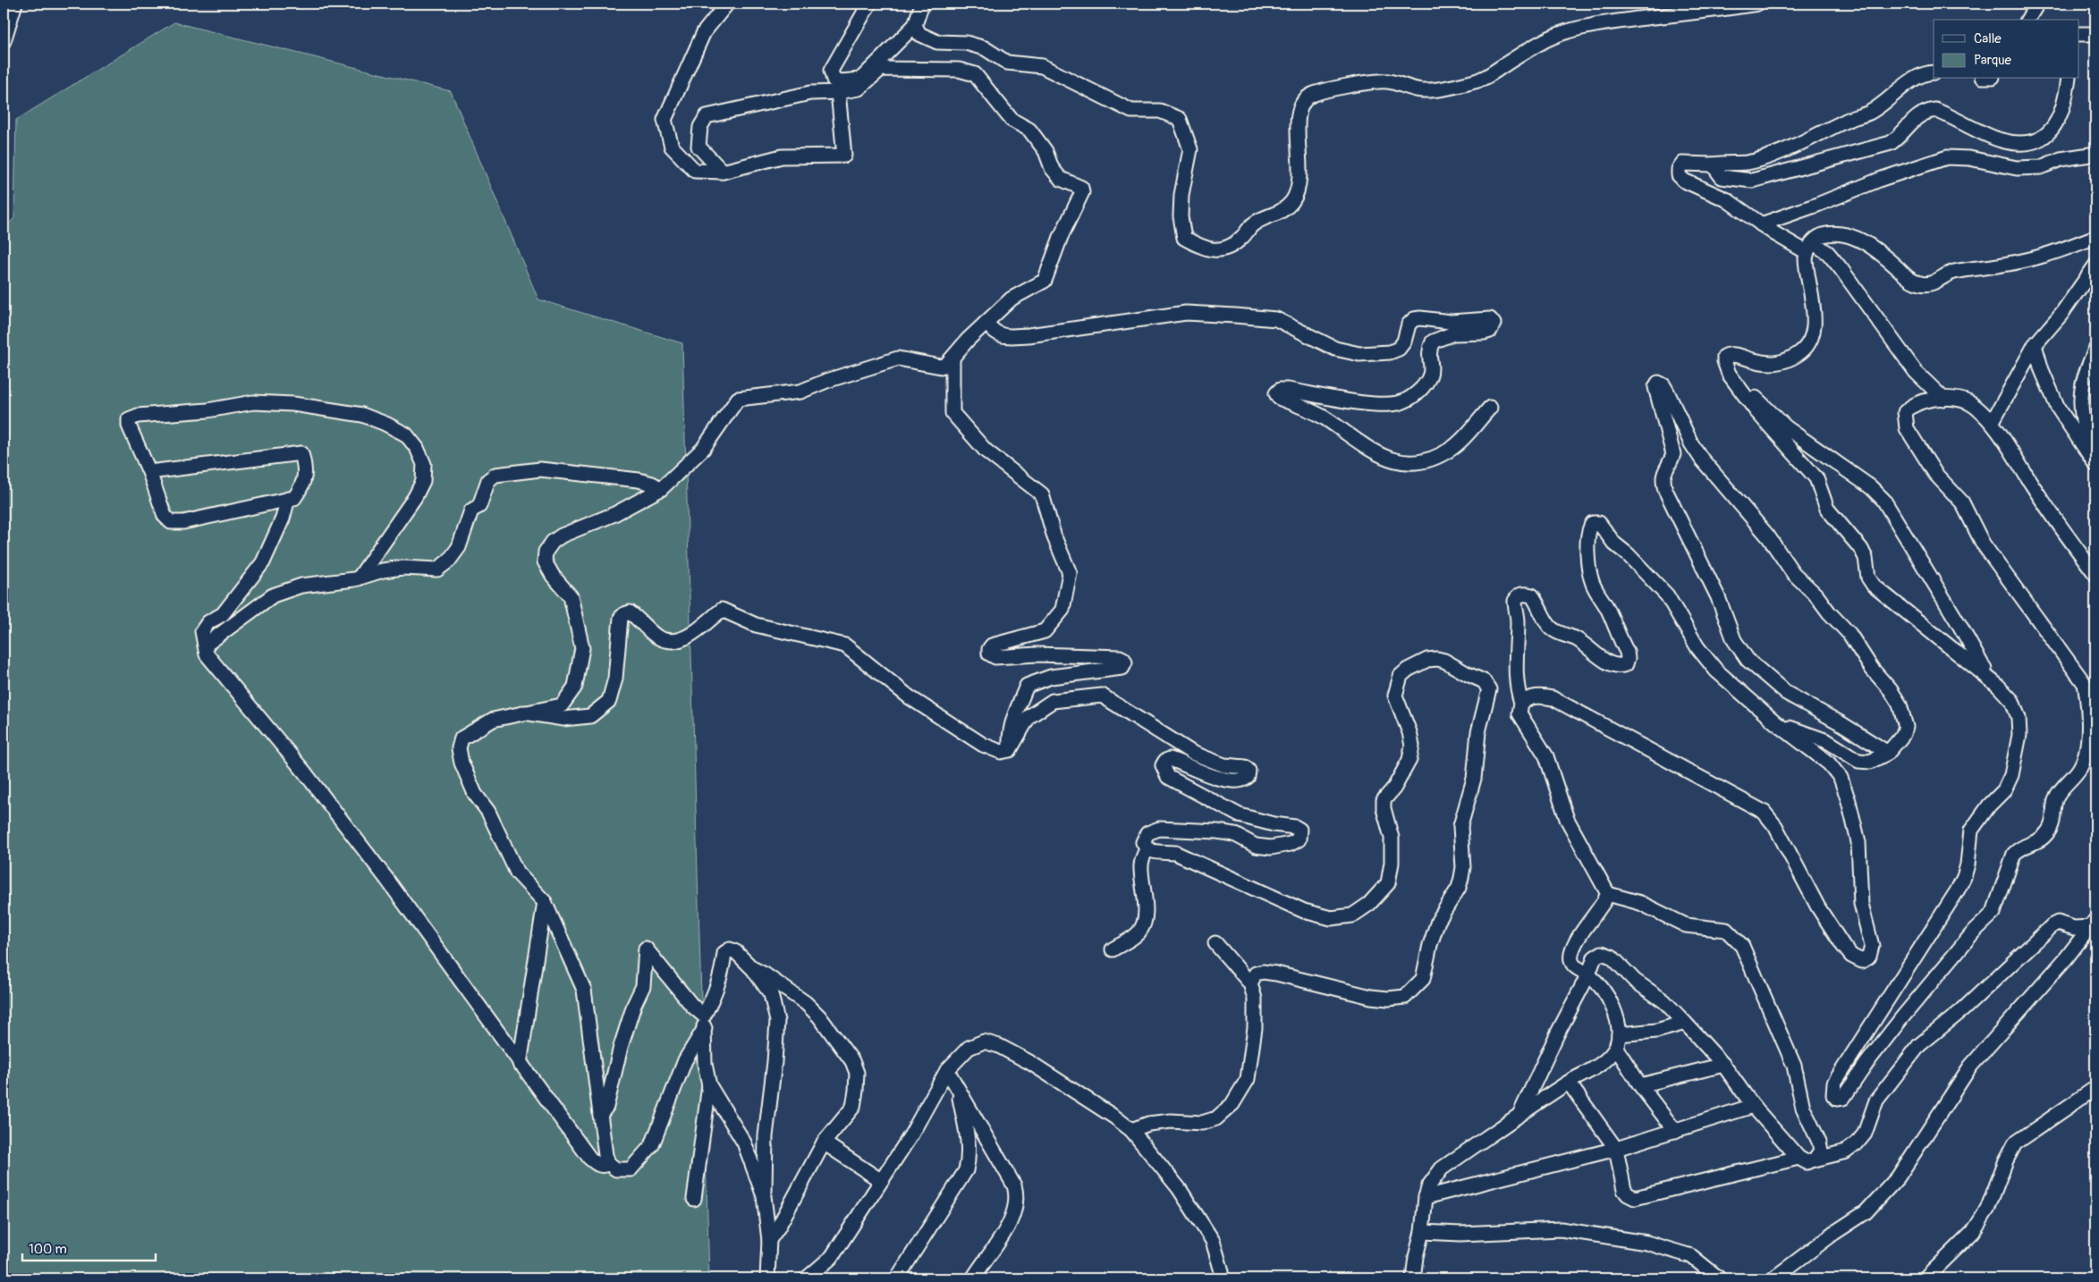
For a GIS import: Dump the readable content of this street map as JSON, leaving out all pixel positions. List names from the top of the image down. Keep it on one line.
{"legend":["Calle","Parque"],"scale_bar":"100 m"}
